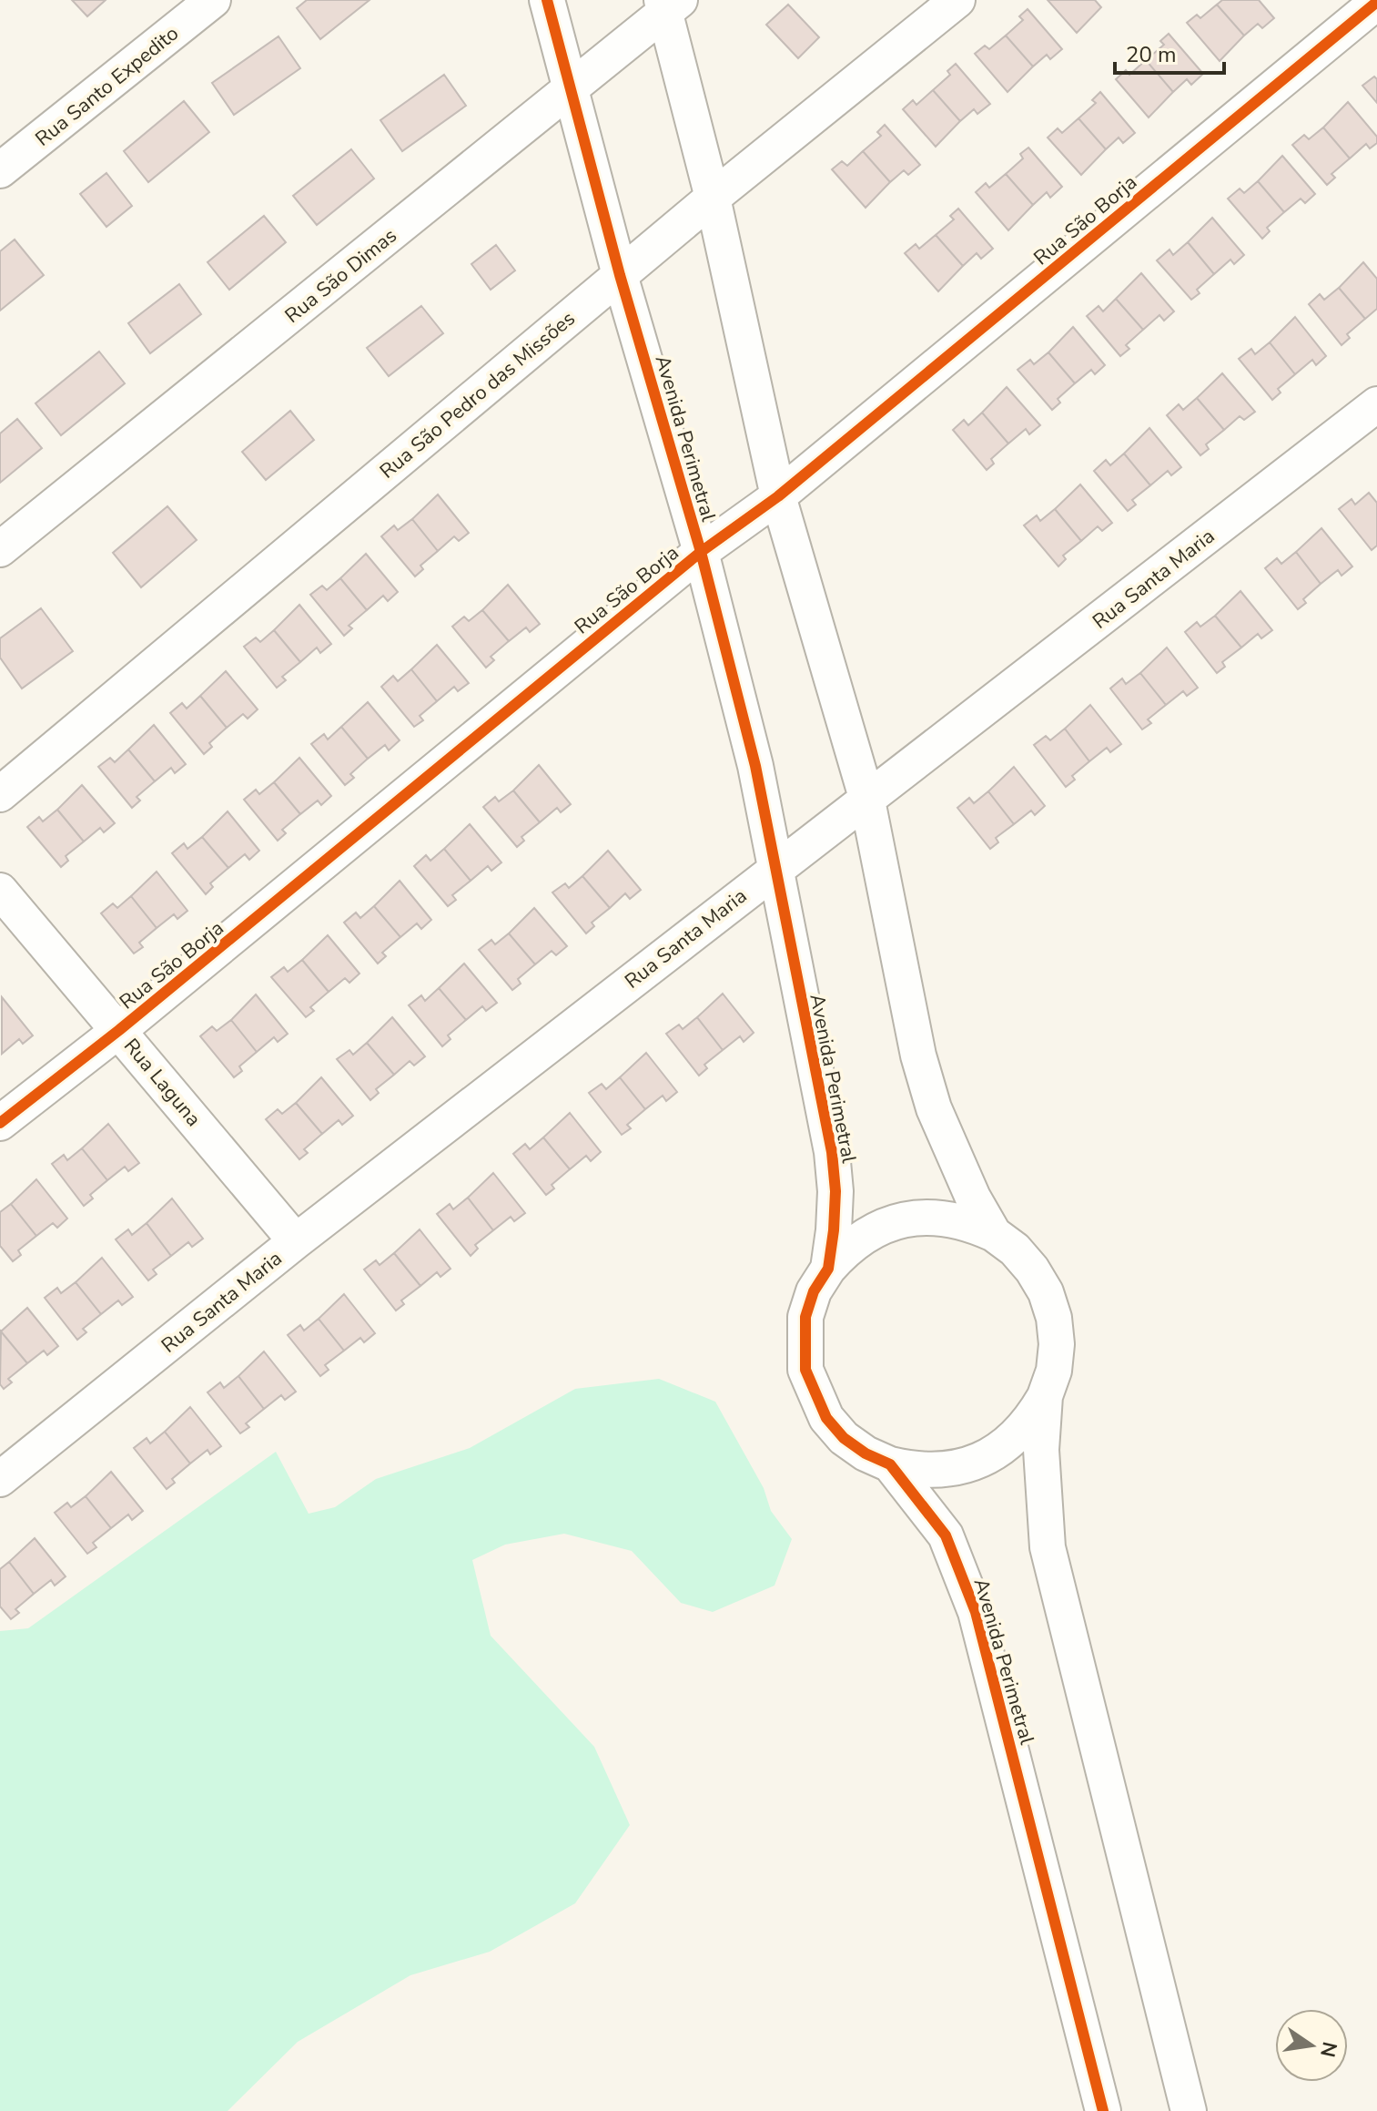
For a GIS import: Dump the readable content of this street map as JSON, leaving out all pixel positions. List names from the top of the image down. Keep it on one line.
{"streets":{"street":["Rua Santo Expedito","Rua São Borja","Rua São Dimas","Rua São Pedro das Missões","Avenida Perimetral","Rua Santa Maria","Rua Laguna"]},"crossings":[["Rua São Borja","Avenida Perimetral"],["Rua São Borja","Rua Laguna"],["Rua São Dimas","Avenida Perimetral"],["Rua São Pedro das Missões","Avenida Perimetral"],["Avenida Perimetral","Rua Santa Maria"],["Rua Santa Maria","Rua Laguna"]],"scale_bar":"20 m","north":"right"}
